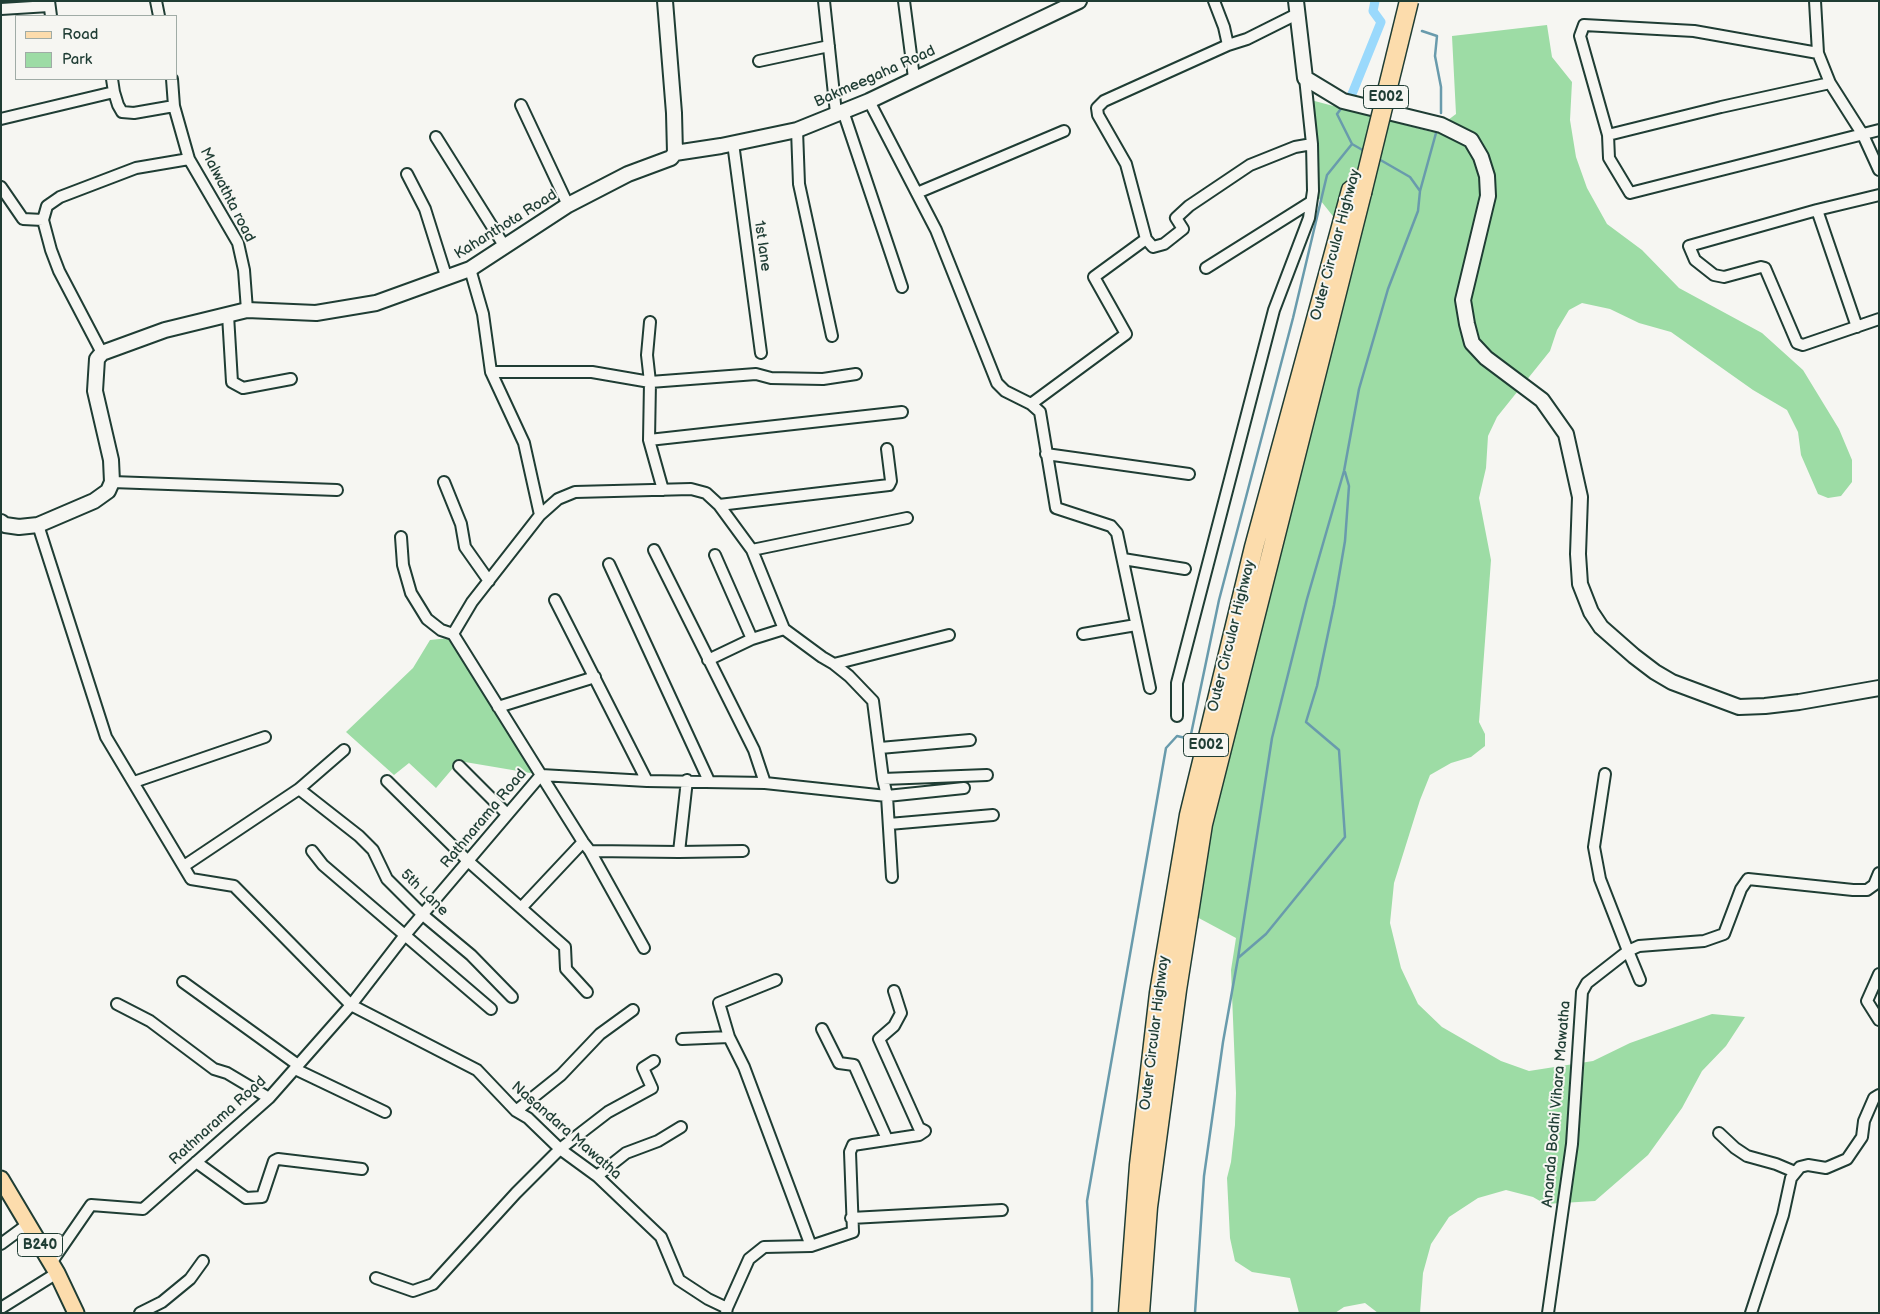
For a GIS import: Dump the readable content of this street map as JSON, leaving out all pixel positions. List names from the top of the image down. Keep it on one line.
{"streets":{"highway":["E002","Outer Circular Highway"],"main road":["B240"],"street":["Bakmeegaha Road","Malwathta road","Kahanthota Road","1st lane","Rathnarama Road","5th Lane","Ananda Bodhi Vihara Mawatha","Nasandara Mawatha"]},"crossings":[["Bakmeegaha Road","Kahanthota Road"],["Bakmeegaha Road","1st lane"],["Malwathta road","Kahanthota Road"],["Rathnarama Road","5th Lane"],["Rathnarama Road","Nasandara Mawatha"],["Rathnarama Road","B240"]],"legend":["Road","Park"]}
